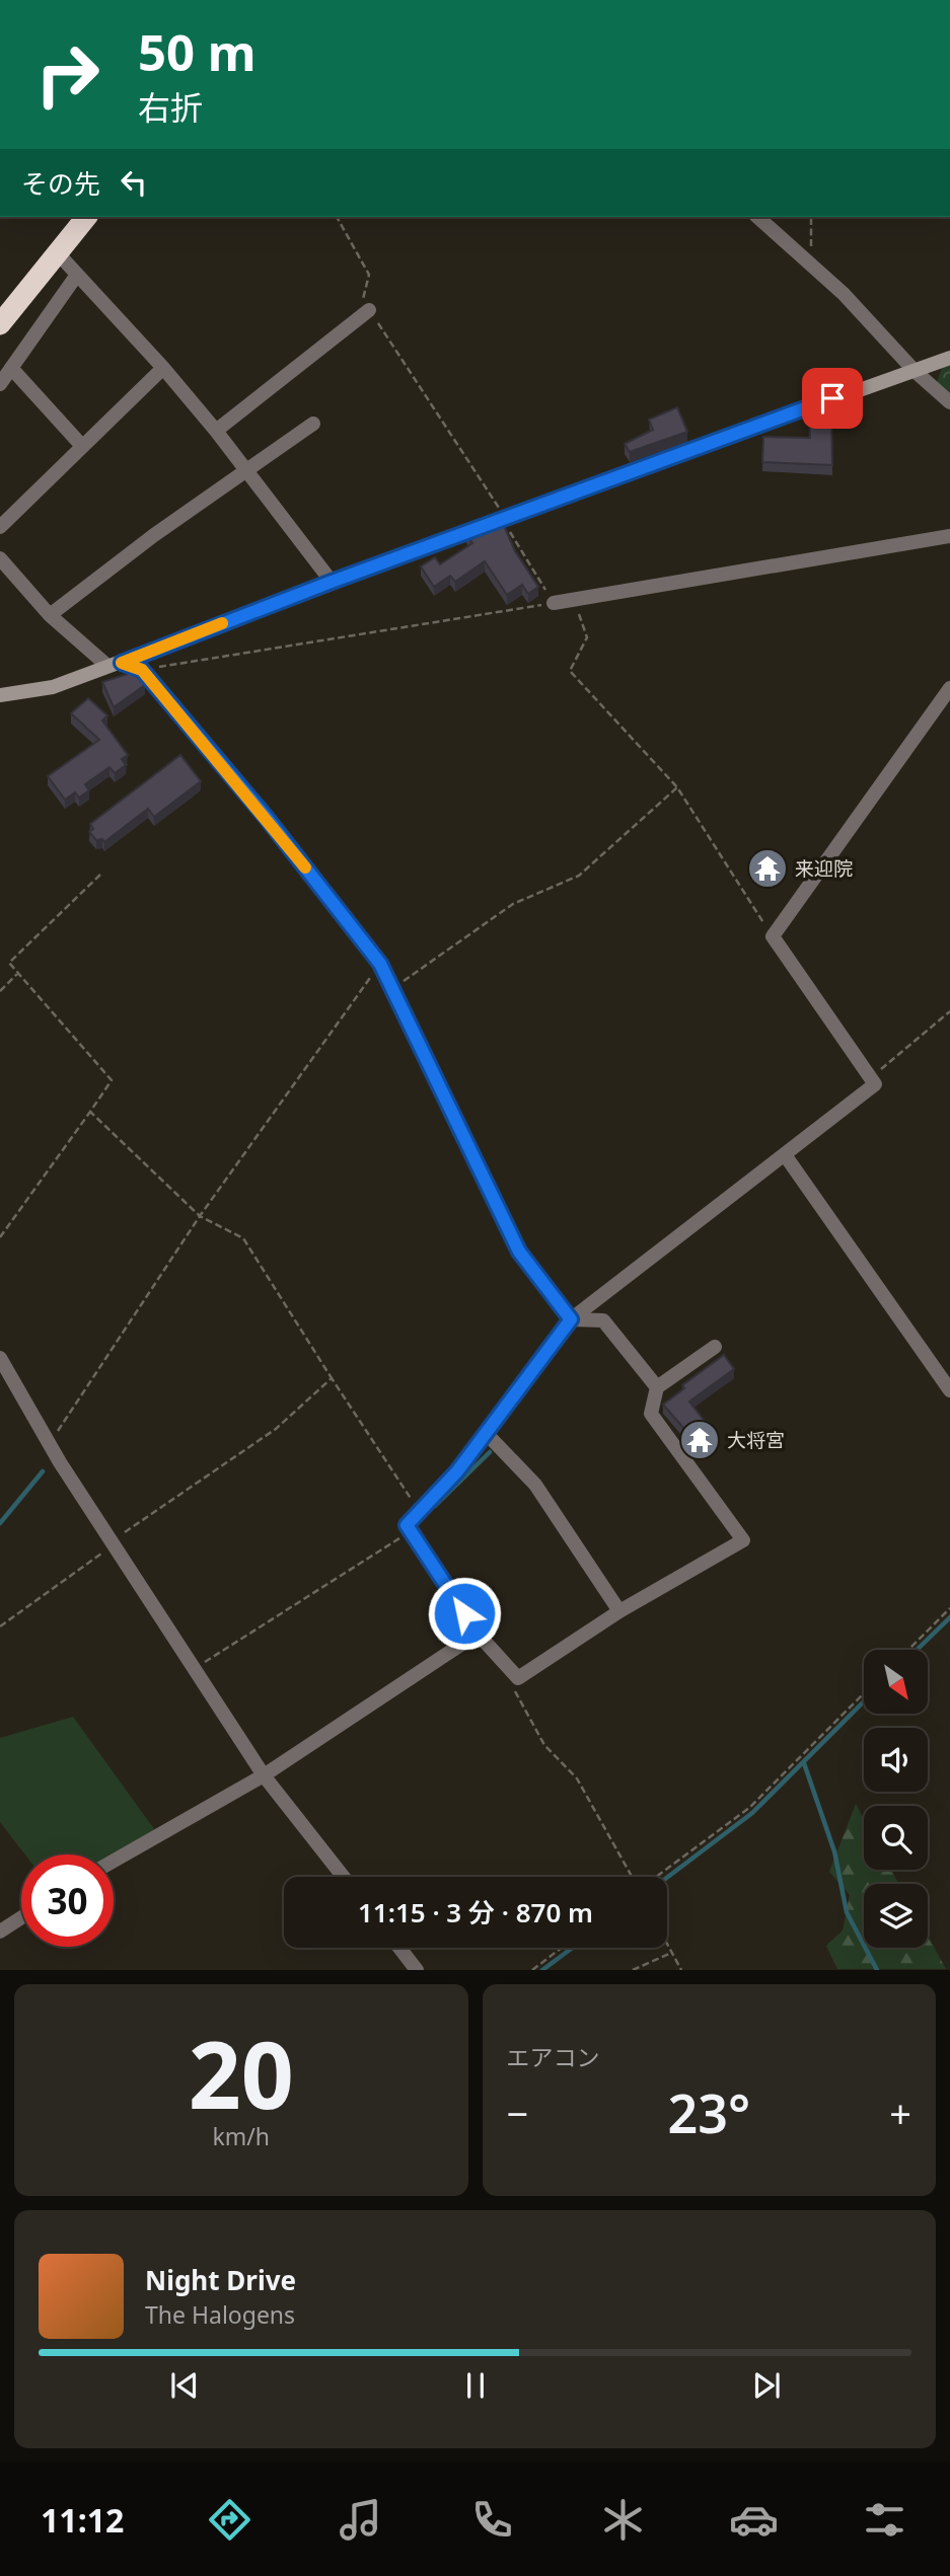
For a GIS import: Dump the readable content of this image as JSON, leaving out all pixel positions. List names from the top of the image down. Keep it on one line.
{"places":{"temple":["来迎院","大将宮"]},"north":"bottom right","page":{"turn":["50 m","右折"],"then":"その先","limit":"30","trip":"11:15 · 3 分 · 870 m","tile":[["20","km/h"],"エアコン"],"heat":["−","23°","+"],"song":["Night Drive","The Halogens"],"tabs":"11:12"}}
